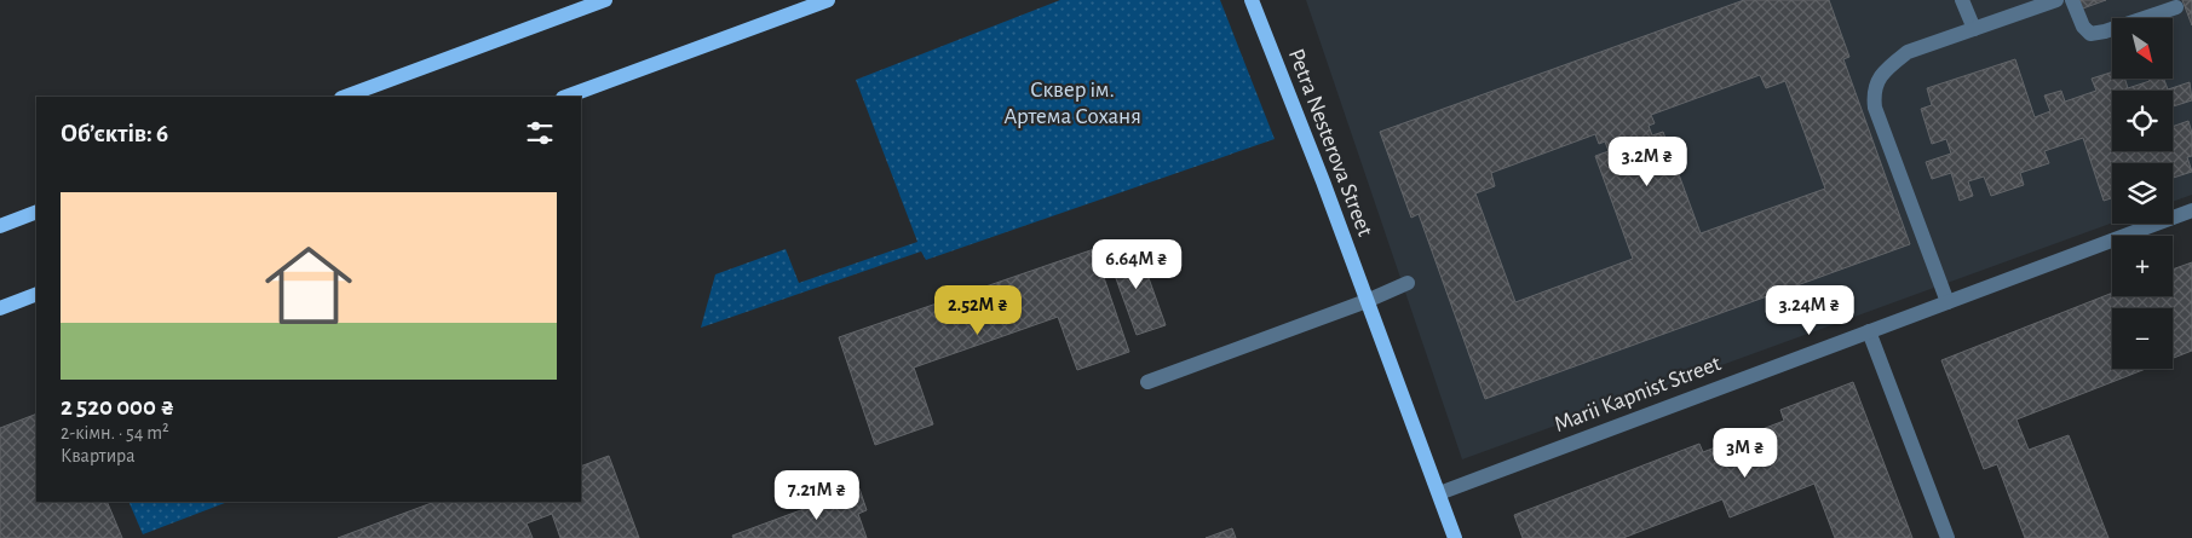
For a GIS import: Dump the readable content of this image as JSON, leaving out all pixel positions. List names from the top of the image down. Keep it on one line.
{"streets":{"main road":["Petra Nesterova Street"],"street":["Marii Kapnist Street"]},"crossings":[["Petra Nesterova Street","Marii Kapnist Street"]],"parks":["Сквер ім. Артема Соханя"],"north":"bottom right","page":{"map_buttons":["+","−"],"heading":"Об’єктів: 6","price":["3.2M ₴","6.64M ₴","2.52M ₴","3.24M ₴","3M ₴","7.21M ₴"],"list":[{"name":"2 520 000 ₴","note":"2-кімн. · 54 m² · Квартира"}]}}
